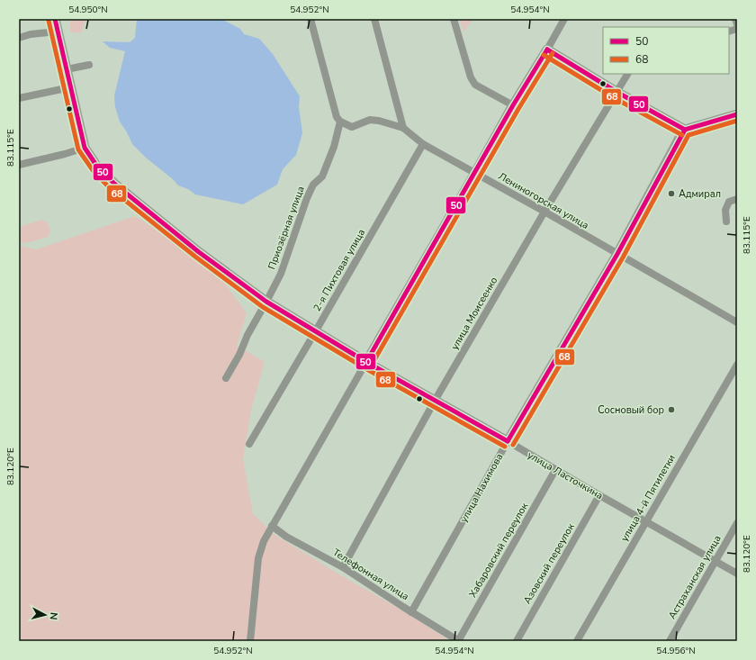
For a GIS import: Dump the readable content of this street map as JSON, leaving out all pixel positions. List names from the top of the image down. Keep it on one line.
{"streets":{"street":["Лениногорская улица","Приозёрная улица","2-я Пихтовая улица","улица Моисеенко","улица Ласточкина","улица Нахимова","улица 4-й Пятилетки","Хабаровский переулок","Азовский переулок","Телефонная улица","Астраханская улица"]},"crossings":[["Лениногорская улица","2-я Пихтовая улица"],["Лениногорская улица","улица Моисеенко"],["Лениногорская улица","улица Нахимова"],["Приозёрная улица","улица Ласточкина"],["2-я Пихтовая улица","улица Ласточкина"],["улица Моисеенко","улица Ласточкина"],["улица Моисеенко","Телефонная улица"],["улица Ласточкина","улица Нахимова"],["улица Ласточкина","улица 4-й Пятилетки"],["улица Ласточкина","Хабаровский переулок"],["улица Ласточкина","Азовский переулок"],["улица Ласточкина","Астраханская улица"],["улица Нахимова","Телефонная улица"],["Хабаровский переулок","Телефонная улица"]],"places":["Адмирал","Сосновый бор"],"lines":["transit line 50","transit line 68"],"legend":["50","68"],"north":"right","coordinates":["54.950°N","54.952°N","54.954°N","83.115°E","83.120°E","54.956°N"]}
